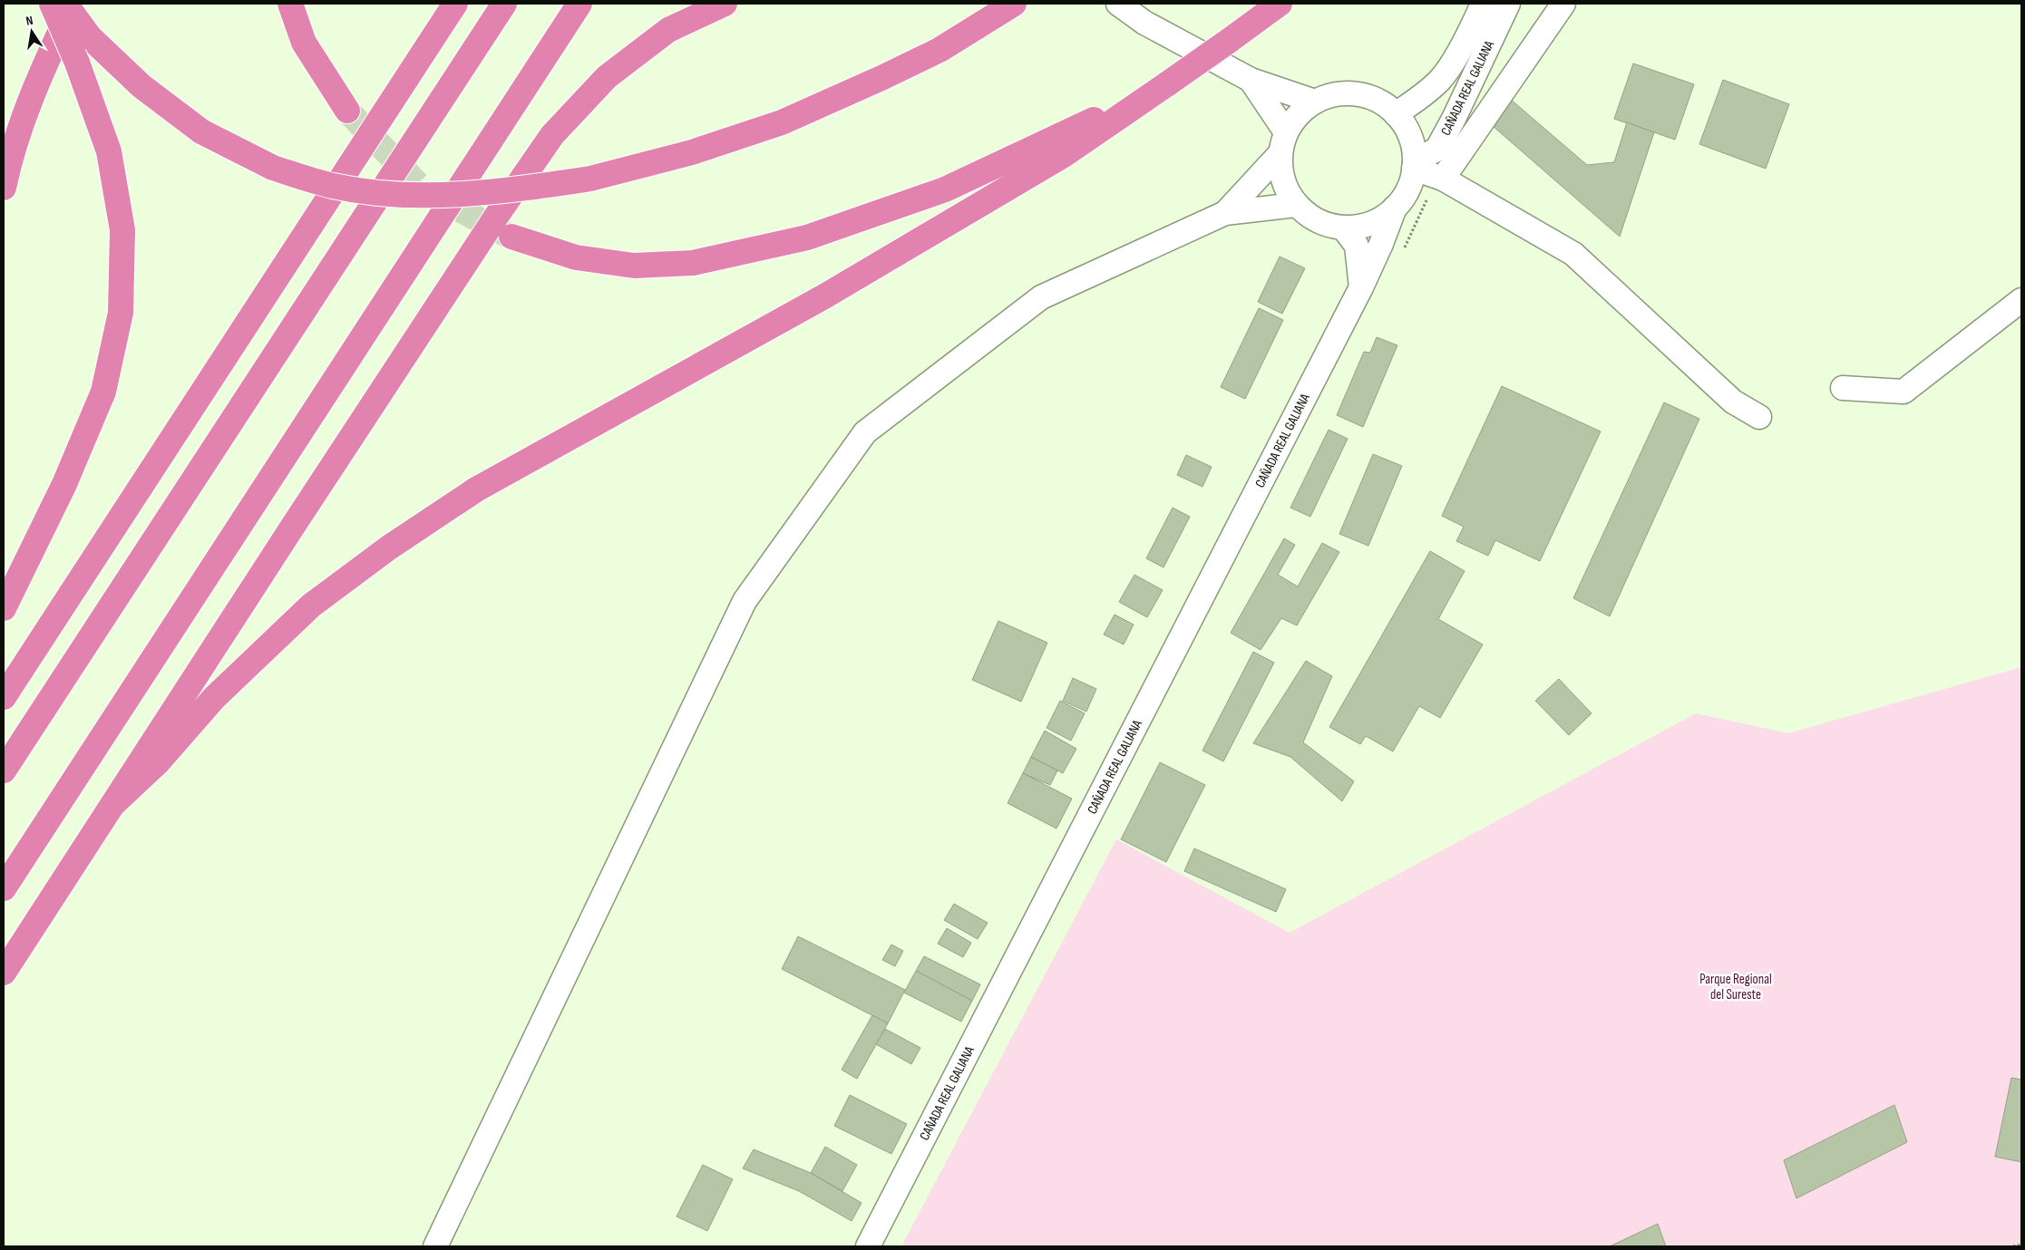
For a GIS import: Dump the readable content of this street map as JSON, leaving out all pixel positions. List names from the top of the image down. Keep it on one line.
{"streets":{"street":["CAÑADA REAL GALIANA"]},"parks":["Parque Regional del Sureste"],"north":"top"}
